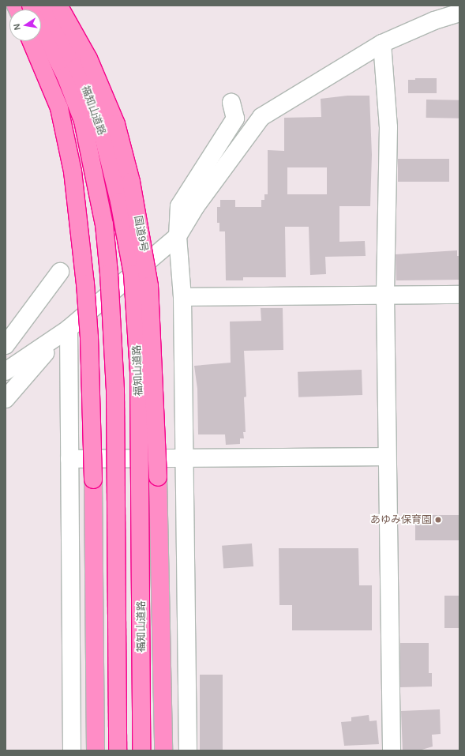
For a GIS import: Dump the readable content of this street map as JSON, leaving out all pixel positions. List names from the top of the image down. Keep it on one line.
{"streets":{"highway":["福知山道路","国道9号"]},"places":["あゆみ保育園"],"north":"left"}
